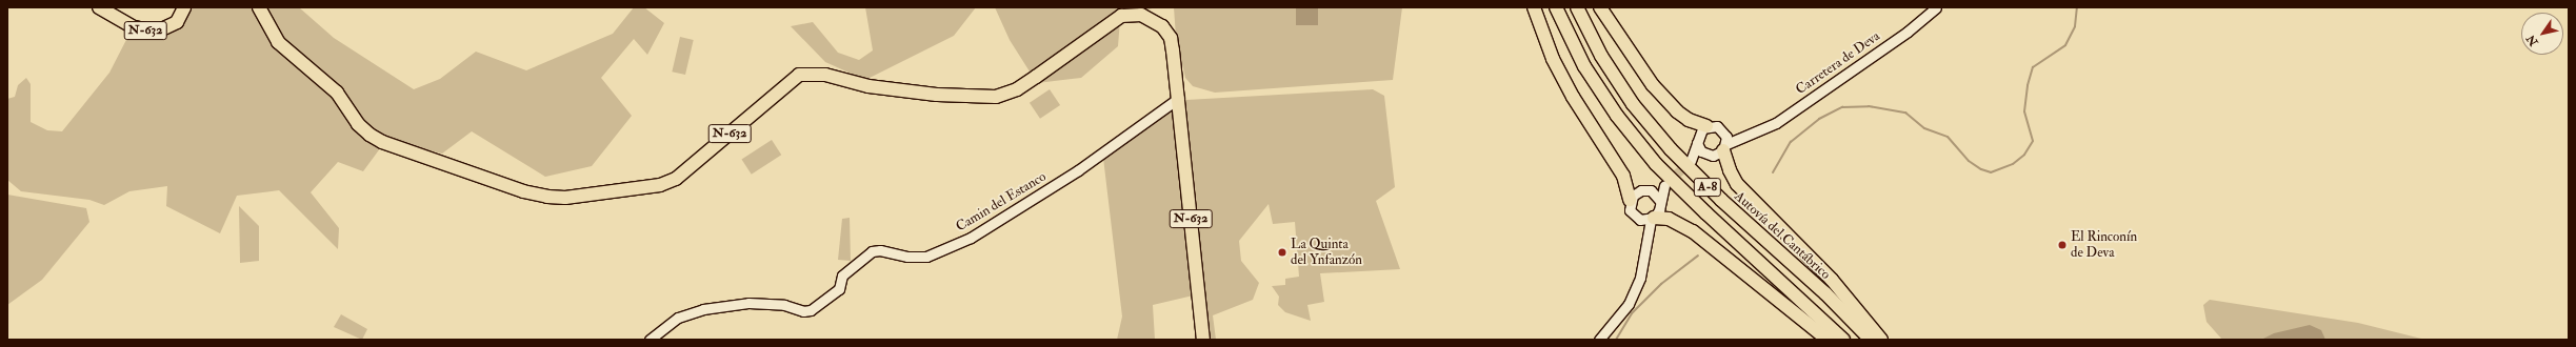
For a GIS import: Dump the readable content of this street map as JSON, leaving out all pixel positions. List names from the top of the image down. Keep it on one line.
{"streets":{"highway":["N-632","A-8","Autovía del Cantábrico"],"street":["Carretera de Deva","Camin del Estanco"]},"crossings":[["N-632","Camin del Estanco"]],"places":["El Rinconín de Deva","La Quinta del Ynfanzón"],"north":"bottom left"}
